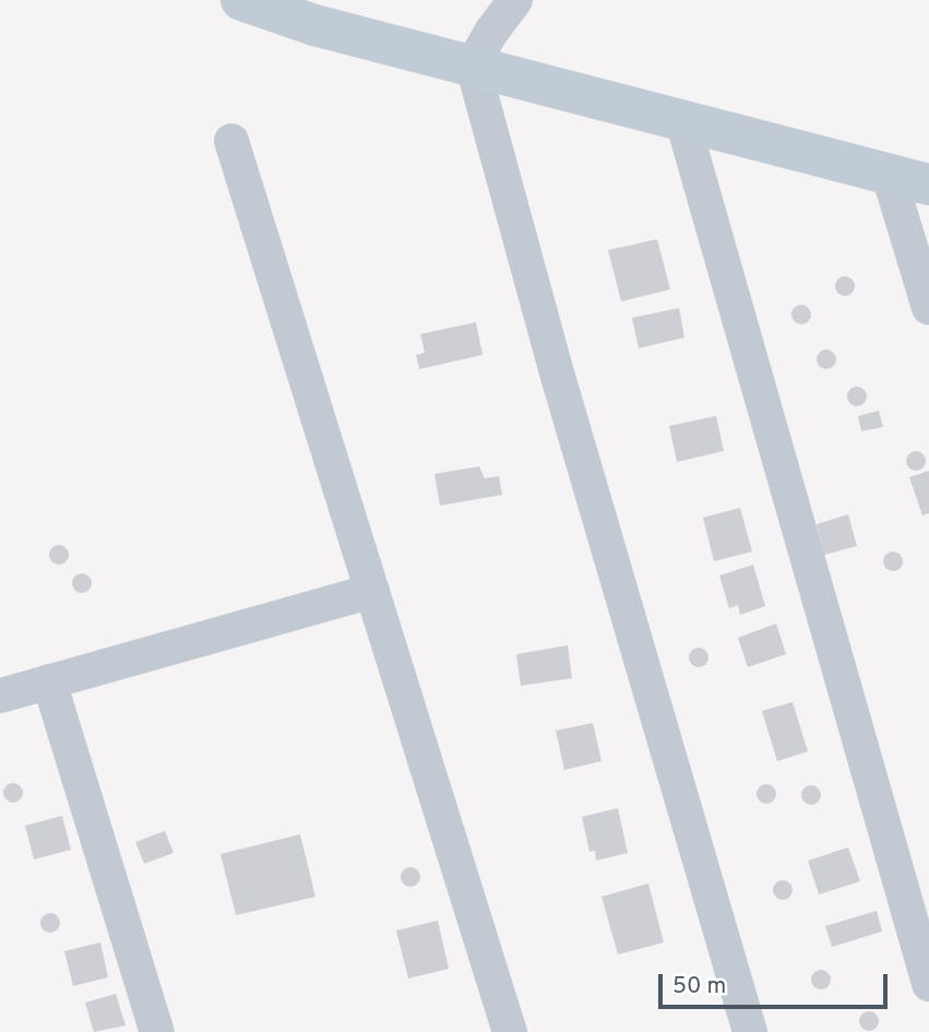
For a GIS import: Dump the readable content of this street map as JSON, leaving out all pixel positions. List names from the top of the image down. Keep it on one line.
{"scale_bar":"50 m"}
